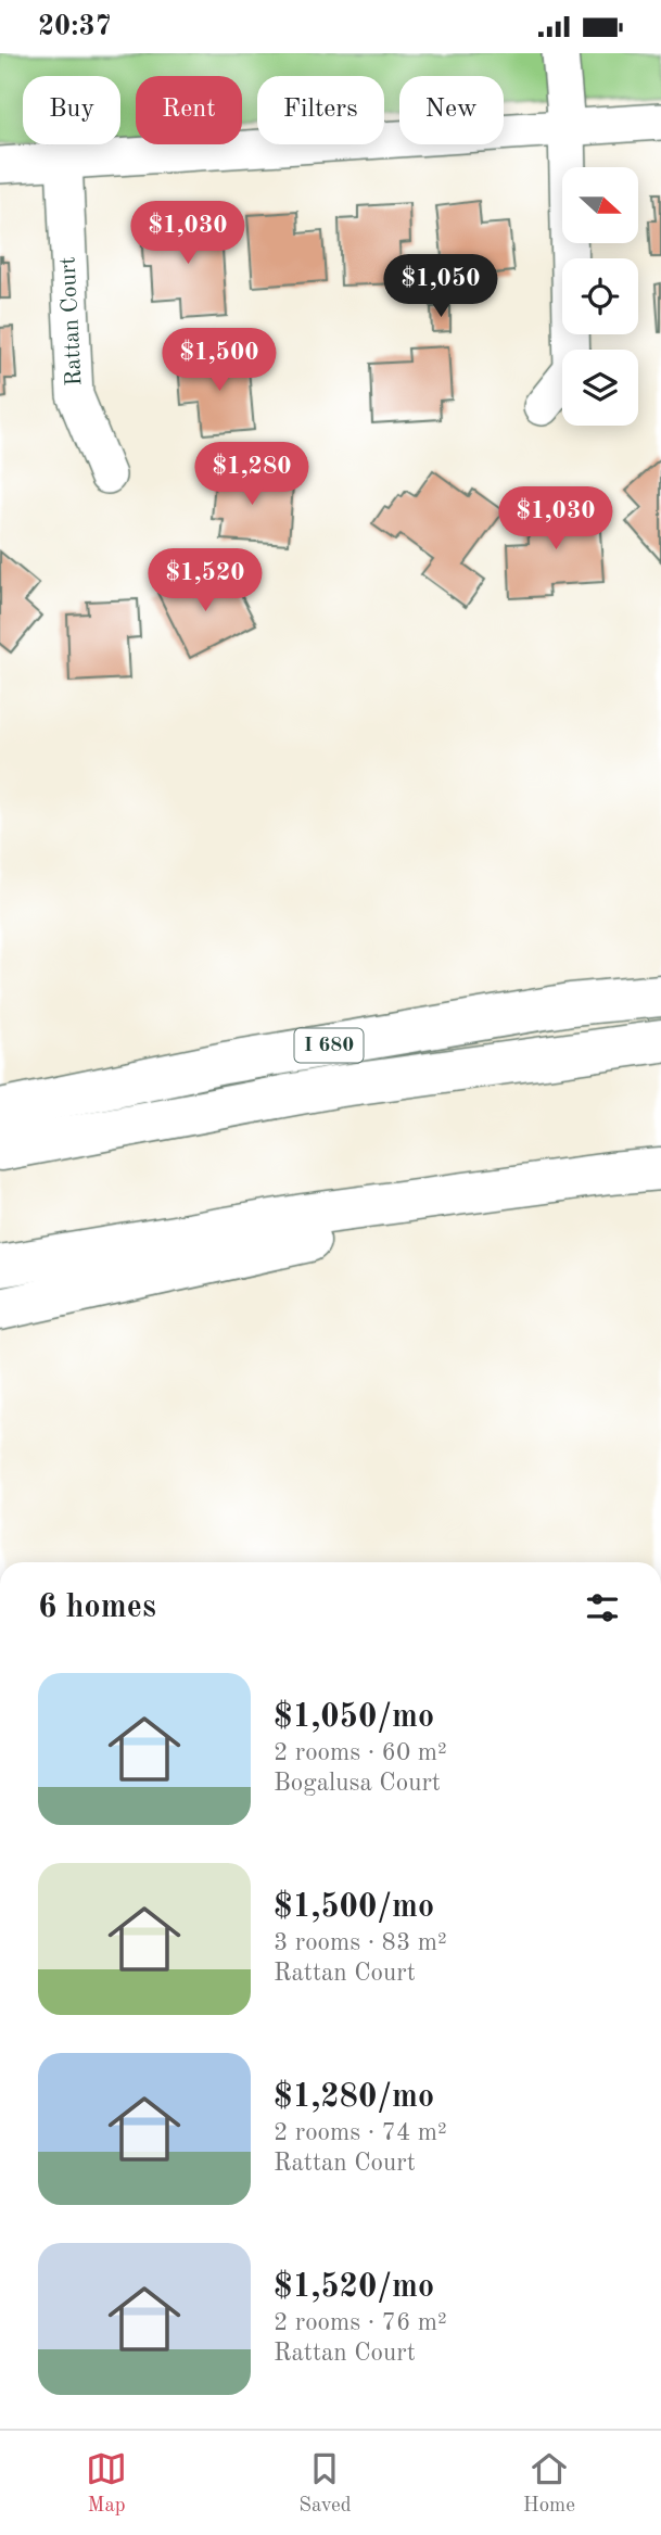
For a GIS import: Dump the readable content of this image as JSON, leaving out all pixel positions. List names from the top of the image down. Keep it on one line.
{"streets":{"highway":["I 680"],"street":["Rattan Court"]},"north":"right","page":{"status":"20:37","chip":["Buy","Rent","Filters","New"],"price":["$1,030","$1,050","$1,500","$1,280","$1,030","$1,520"],"heading":"6 homes","list":[{"name":"$1,050/mo","note":"2 rooms · 60 m² · Bogalusa Court"},{"name":"$1,500/mo","note":"3 rooms · 83 m² · Rattan Court"},{"name":"$1,280/mo","note":"2 rooms · 74 m² · Rattan Court"},{"name":"$1,520/mo","note":"2 rooms · 76 m² · Rattan Court"}],"tabs":["Map","Saved","Home"]}}
